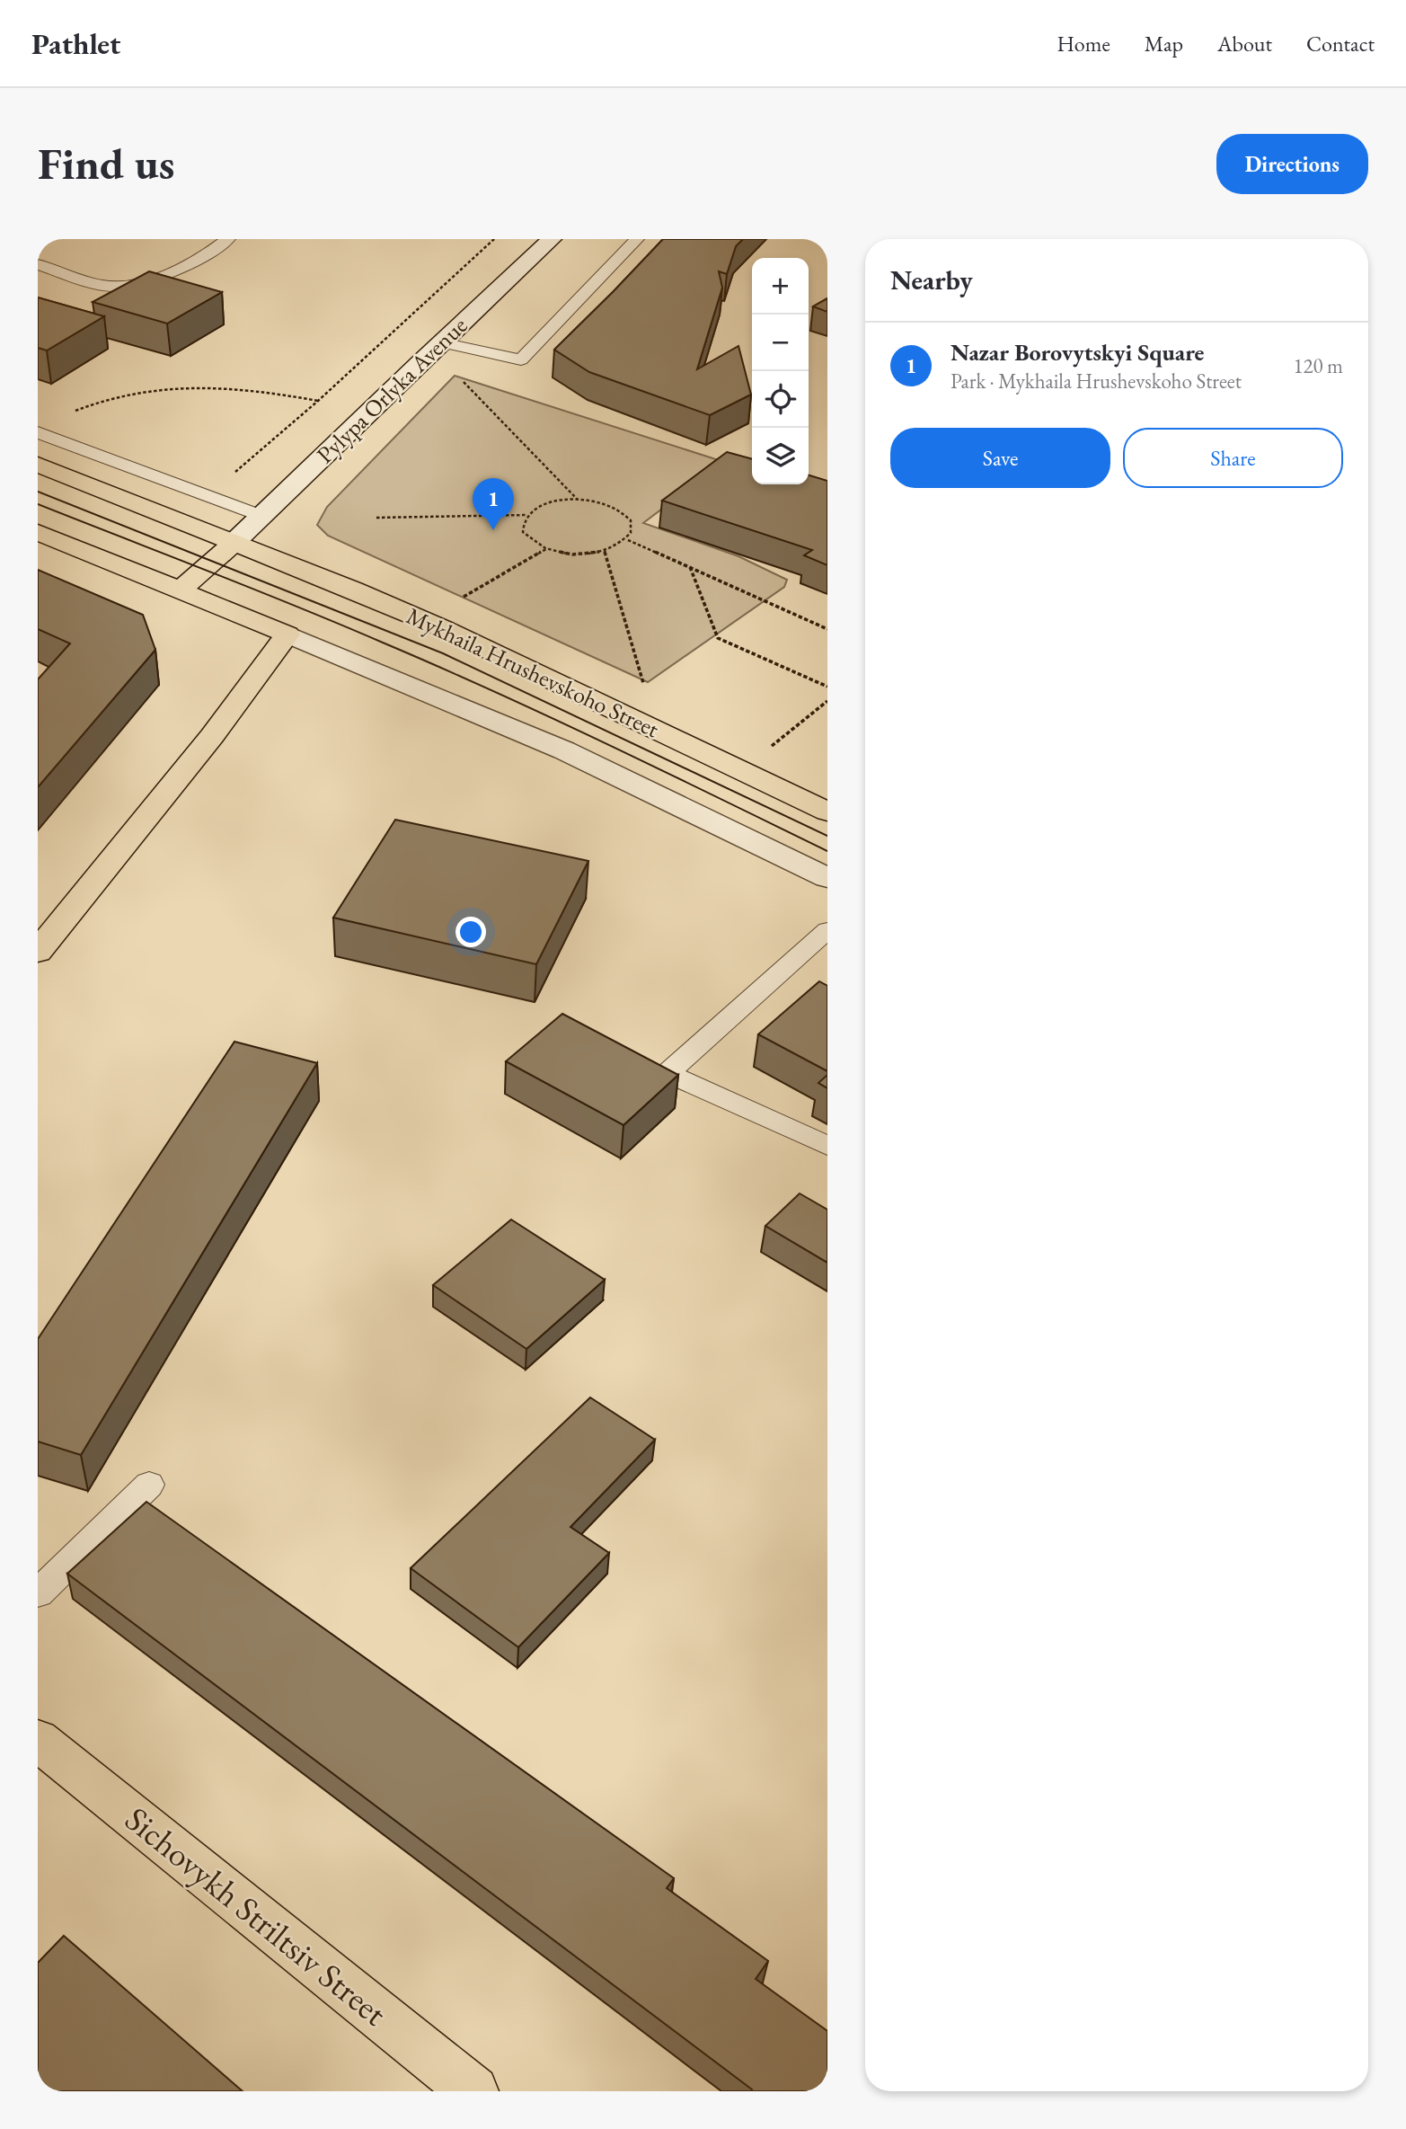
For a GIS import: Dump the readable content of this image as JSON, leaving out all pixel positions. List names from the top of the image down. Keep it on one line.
{"streets":{"main road":["Pylypa Orlyka Avenue","Mykhaila Hrushevskoho Street","Sichovykh Striltsiv Street"]},"crossings":[["Pylypa Orlyka Avenue","Mykhaila Hrushevskoho Street"]],"page":{"header":"Pathlet","nav":["Home","Map","About","Contact"],"buttons":["Directions",["Save","Share"]],"title":"Find us","heading":"Nearby","map_buttons":["+","−"],"list":[{"mark":"1","name":"Nazar Borovytskyi Square","note":"Park · Mykhaila Hrushevskoho Street","value":"120 m"}],"pins":"1"}}
